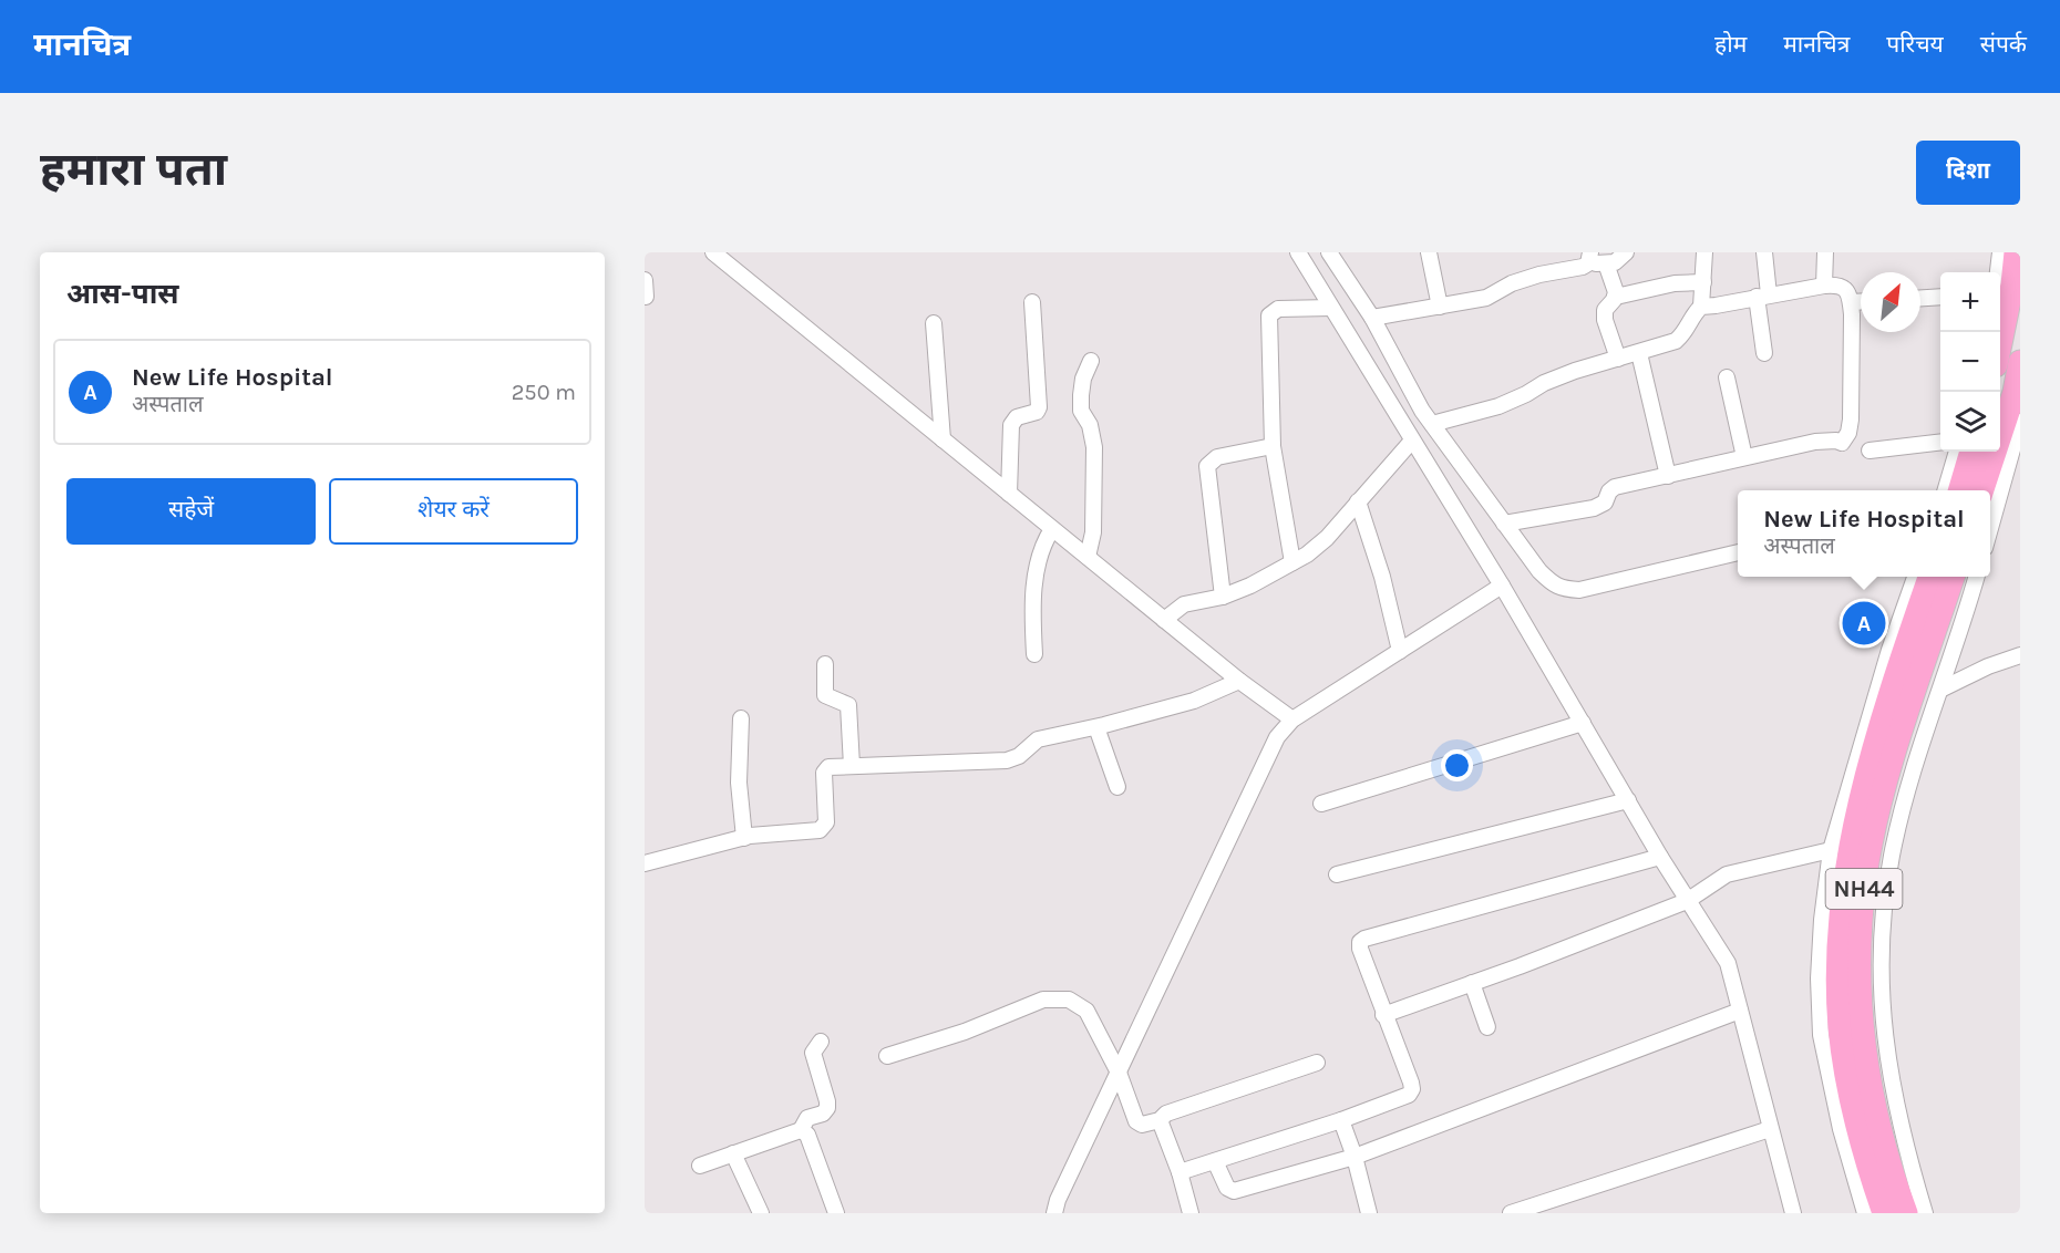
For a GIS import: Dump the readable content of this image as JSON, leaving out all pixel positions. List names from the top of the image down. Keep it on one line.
{"streets":{"highway":["NH44"]},"north":"top right","page":{"header":"मानचित्र","nav":["होम","मानचित्र","परिचय","संपर्क"],"buttons":["दिशा",["सहेजें","शेयर करें"]],"title":"हमारा पता","heading":"आस-पास","map_buttons":["+","−"],"list":[{"mark":"A","name":"New Life Hospital","note":"अस्पताल","value":"250 m"}],"popup":["New Life Hospital","अस्पताल"],"pins":"A"}}
